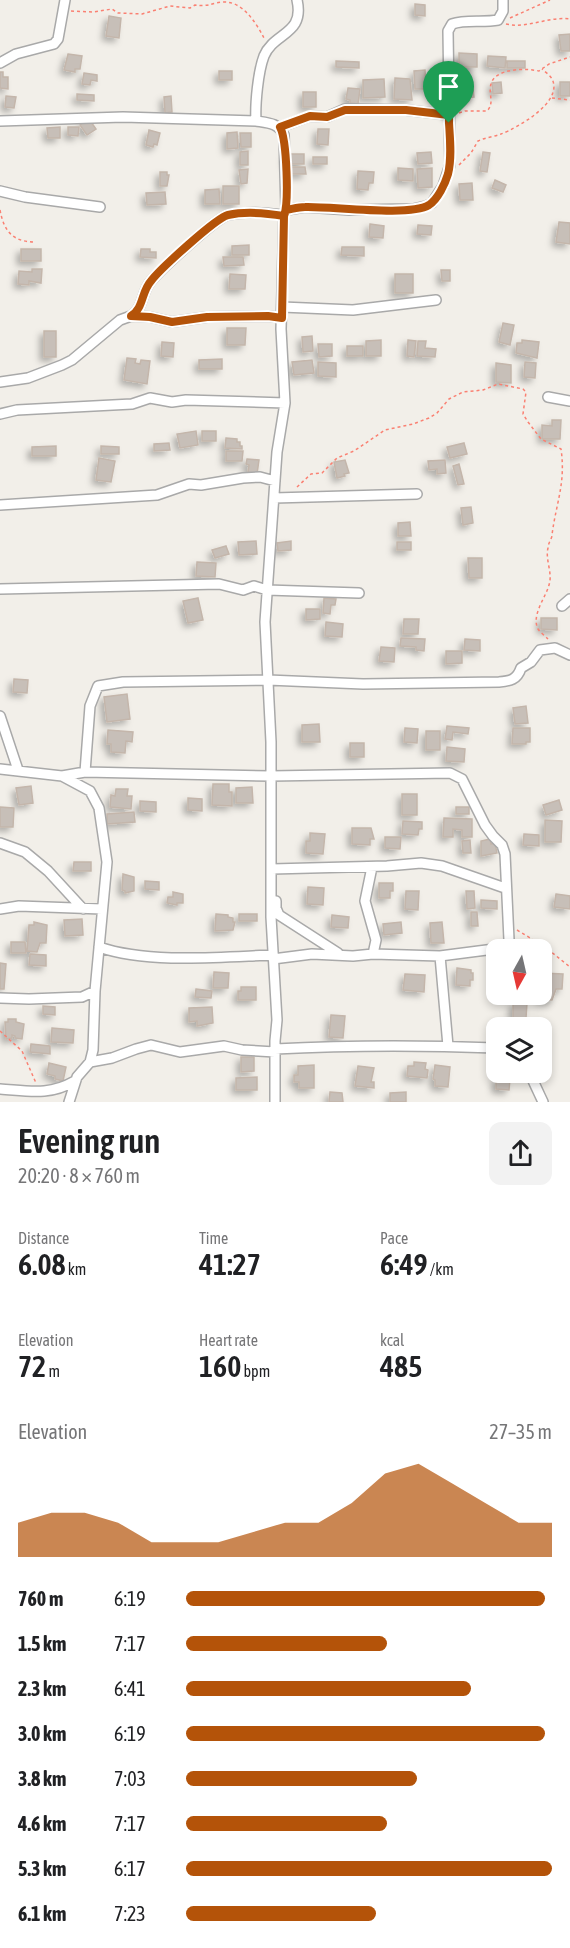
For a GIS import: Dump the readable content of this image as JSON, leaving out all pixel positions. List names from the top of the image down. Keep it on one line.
{"north":"bottom","page":{"heading":["Evening run","20:20 · 8 × 760 m"],"stats":[["Distance","6.08 km"],["Time","41:27"],["Pace","6:49 /km"],["Elevation","72 m"],["Heart rate","160 bpm"],["kcal","485"]],"chart":["Elevation","27–35 m"],"list":[{"name":"760 m","note":"6:19"},{"name":"1.5 km","note":"7:17"},{"name":"2.3 km","note":"6:41"},{"name":"3.0 km","note":"6:19"},{"name":"3.8 km","note":"7:03"},{"name":"4.6 km","note":"7:17"},{"name":"5.3 km","note":"6:17"},{"name":"6.1 km","note":"7:23"}]}}
